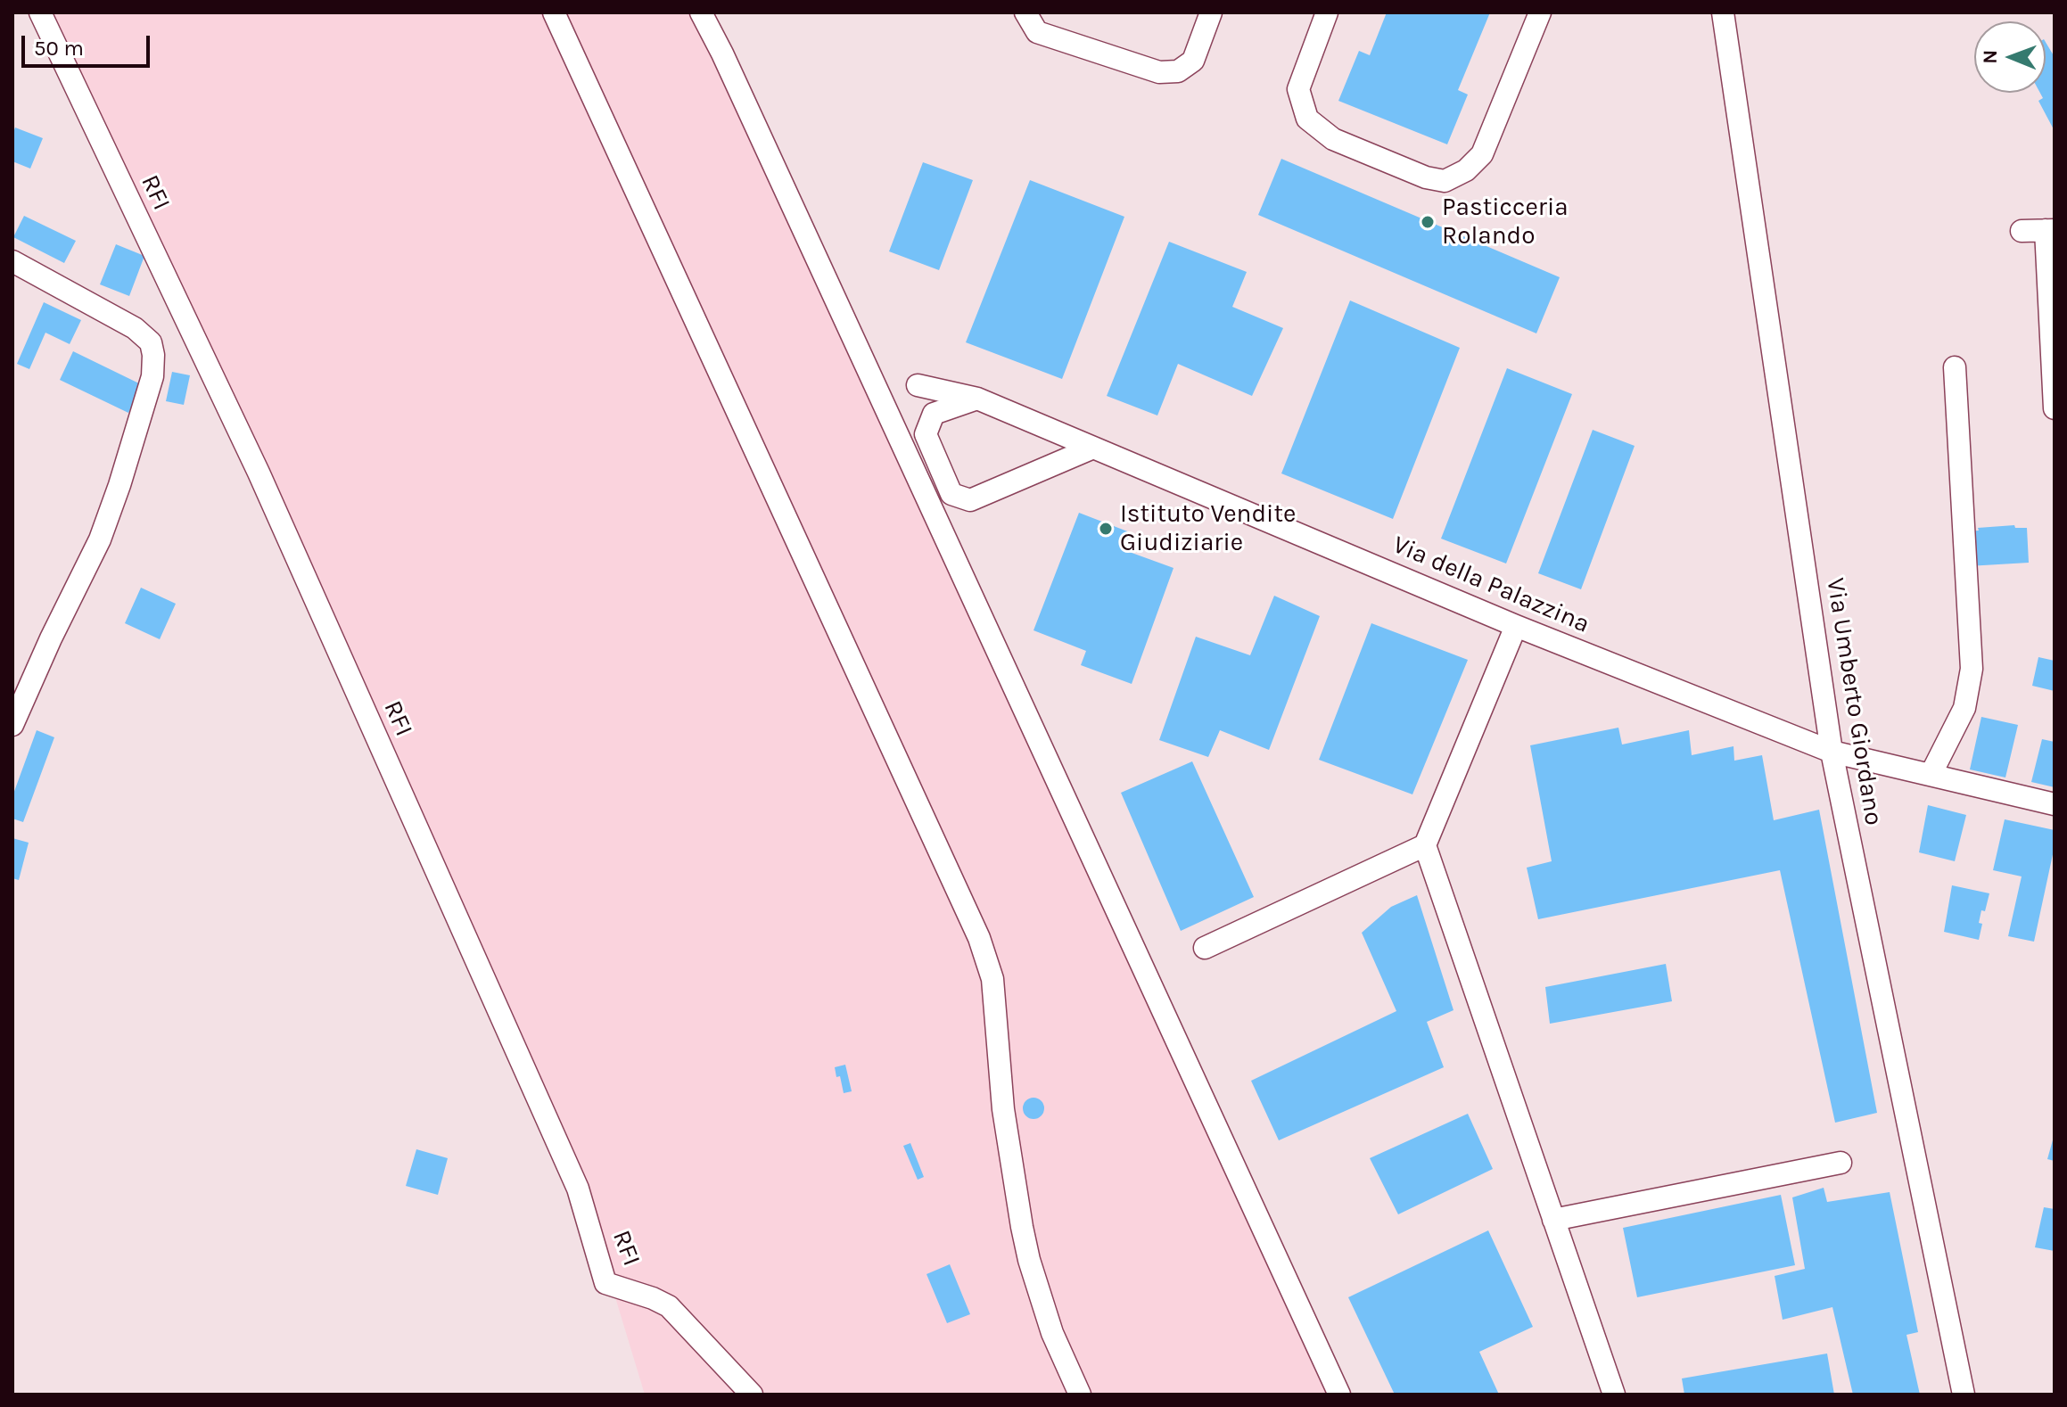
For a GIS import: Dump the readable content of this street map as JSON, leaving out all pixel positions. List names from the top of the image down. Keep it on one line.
{"streets":{"street":["RFI","Via della Palazzina","Via Umberto Giordano"]},"crossings":[["Via della Palazzina","Via Umberto Giordano"]],"places":["Pasticceria Rolando","Istituto Vendite Giudiziarie"],"scale_bar":"50 m","north":"left"}
